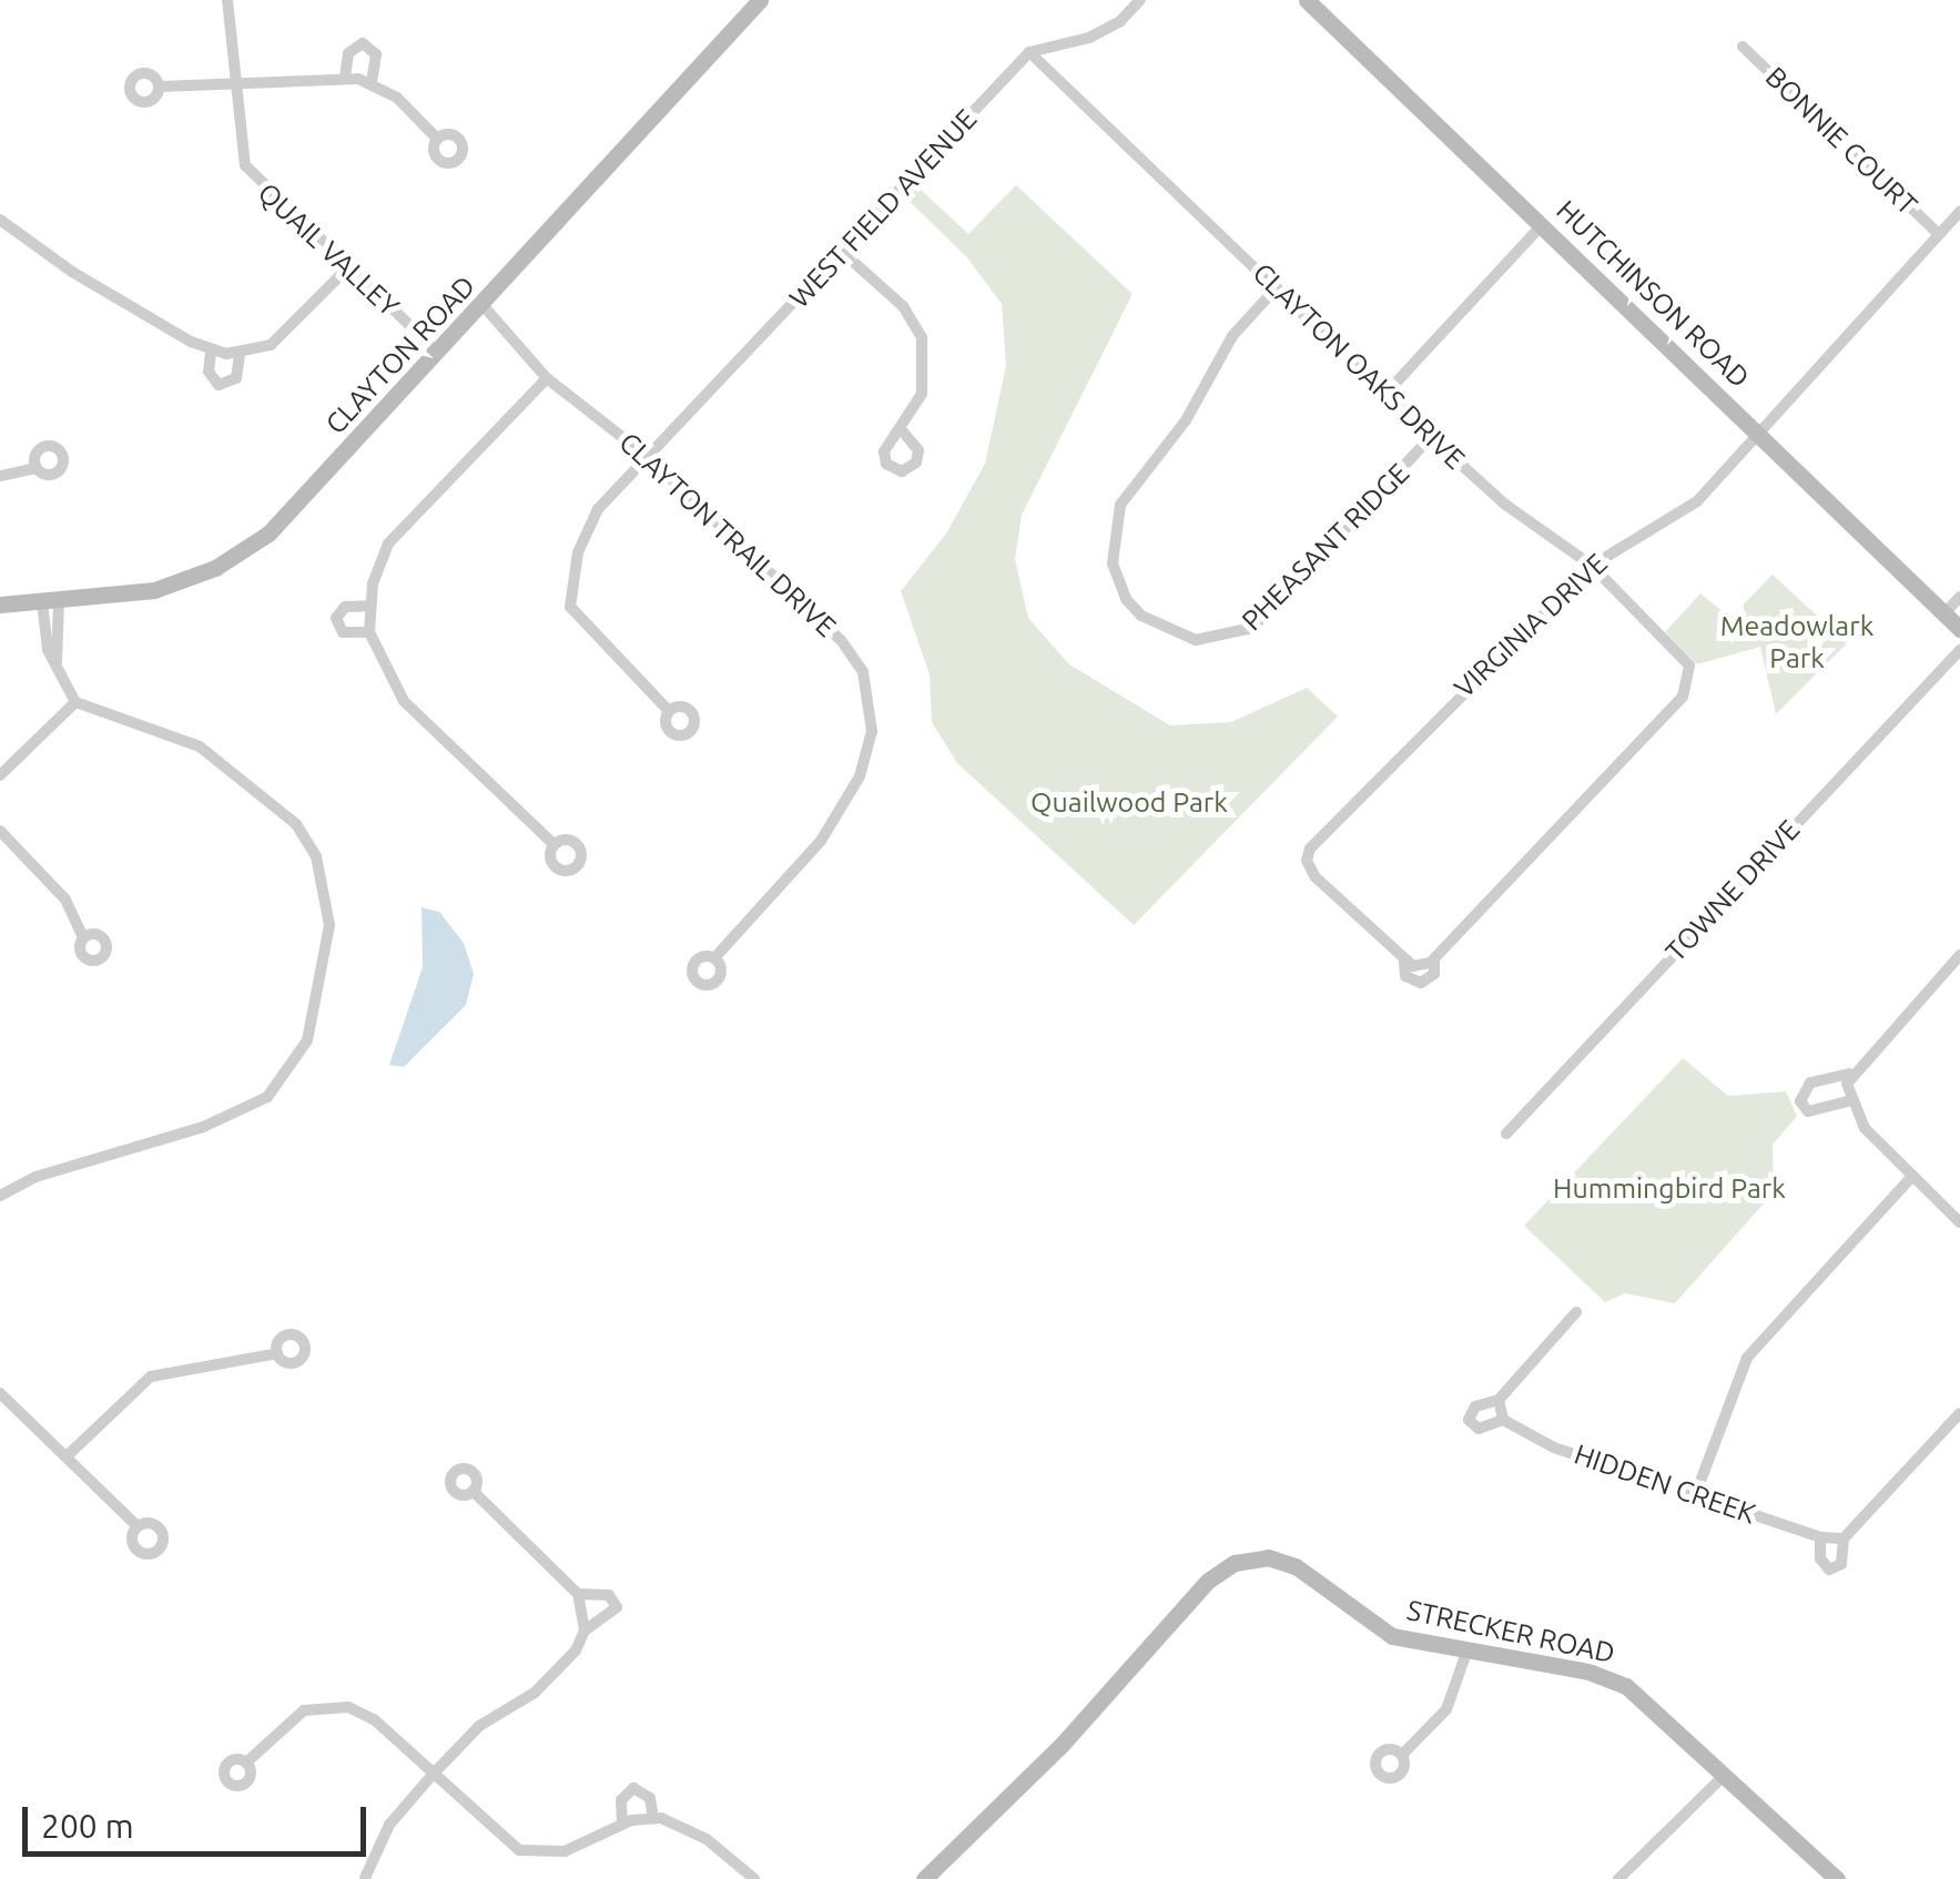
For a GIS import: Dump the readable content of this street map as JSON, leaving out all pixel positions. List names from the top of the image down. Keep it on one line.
{"streets":{"street":["BONNIE COURT","WEST FIELD AVENUE","QUAIL VALLEY","HUTCHINSON ROAD","CLAYTON ROAD","CLAYTON OAKS DRIVE","CLAYTON TRAIL DRIVE","PHEASANT RIDGE","VIRGINIA DRIVE","TOWNE DRIVE","HIDDEN CREEK","STRECKER ROAD"]},"crossings":[["BONNIE COURT","VIRGINIA DRIVE"],["WEST FIELD AVENUE","CLAYTON OAKS DRIVE"],["WEST FIELD AVENUE","CLAYTON TRAIL DRIVE"],["QUAIL VALLEY","CLAYTON ROAD"],["HUTCHINSON ROAD","VIRGINIA DRIVE"],["CLAYTON ROAD","CLAYTON TRAIL DRIVE"],["CLAYTON OAKS DRIVE","PHEASANT RIDGE"],["CLAYTON OAKS DRIVE","VIRGINIA DRIVE"]],"parks":["Meadowlark Park","Quailwood Park","Hummingbird Park"],"scale_bar":"200 m"}
